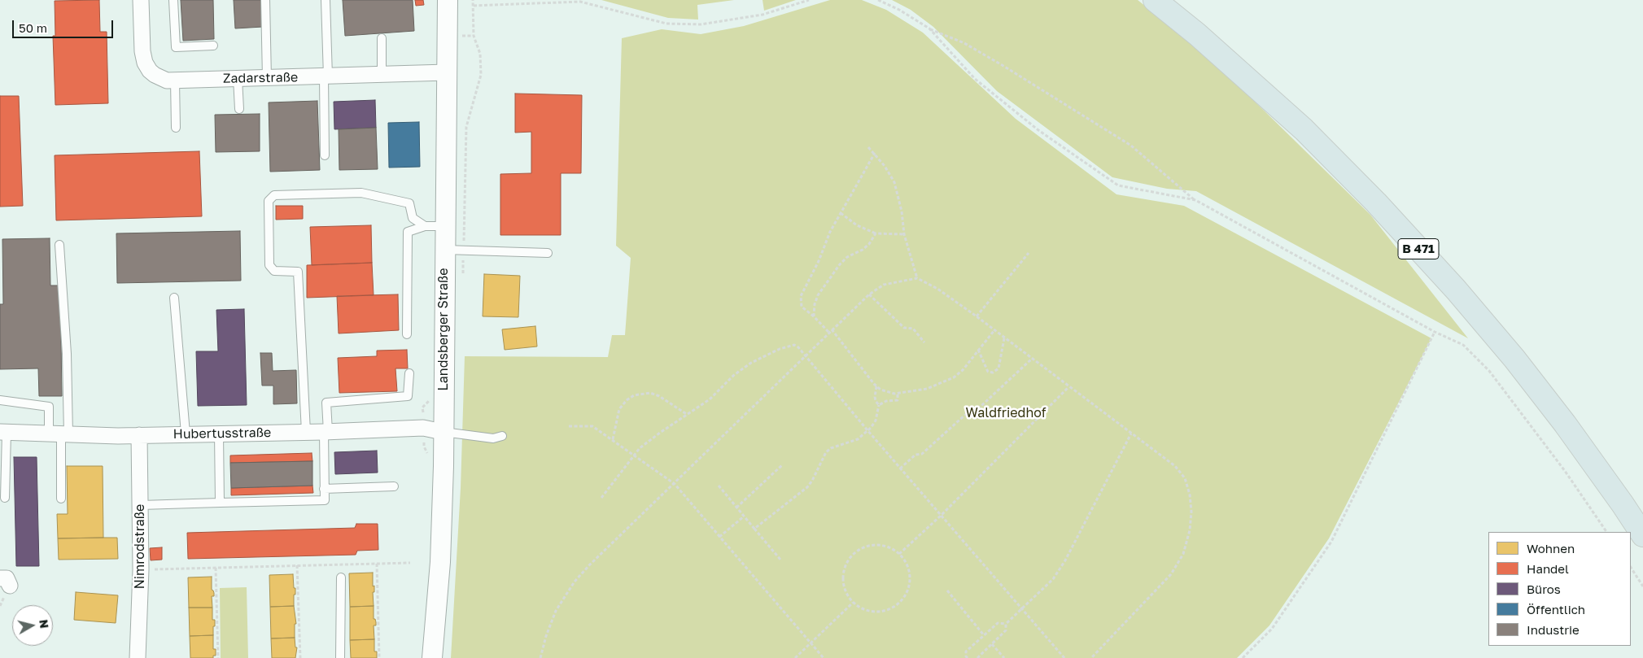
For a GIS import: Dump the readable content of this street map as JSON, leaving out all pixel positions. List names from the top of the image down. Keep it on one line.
{"streets":{"highway":["B 471"],"street":["Zadarstraße","Landsberger Straße","Hubertusstraße","Nimrodstraße"]},"crossings":[["Zadarstraße","Landsberger Straße"],["Landsberger Straße","Hubertusstraße"],["Hubertusstraße","Nimrodstraße"]],"parks":["Waldfriedhof"],"legend":["Wohnen","Handel","Büros","Öffentlich","Industrie"],"scale_bar":"50 m","north":"right"}
